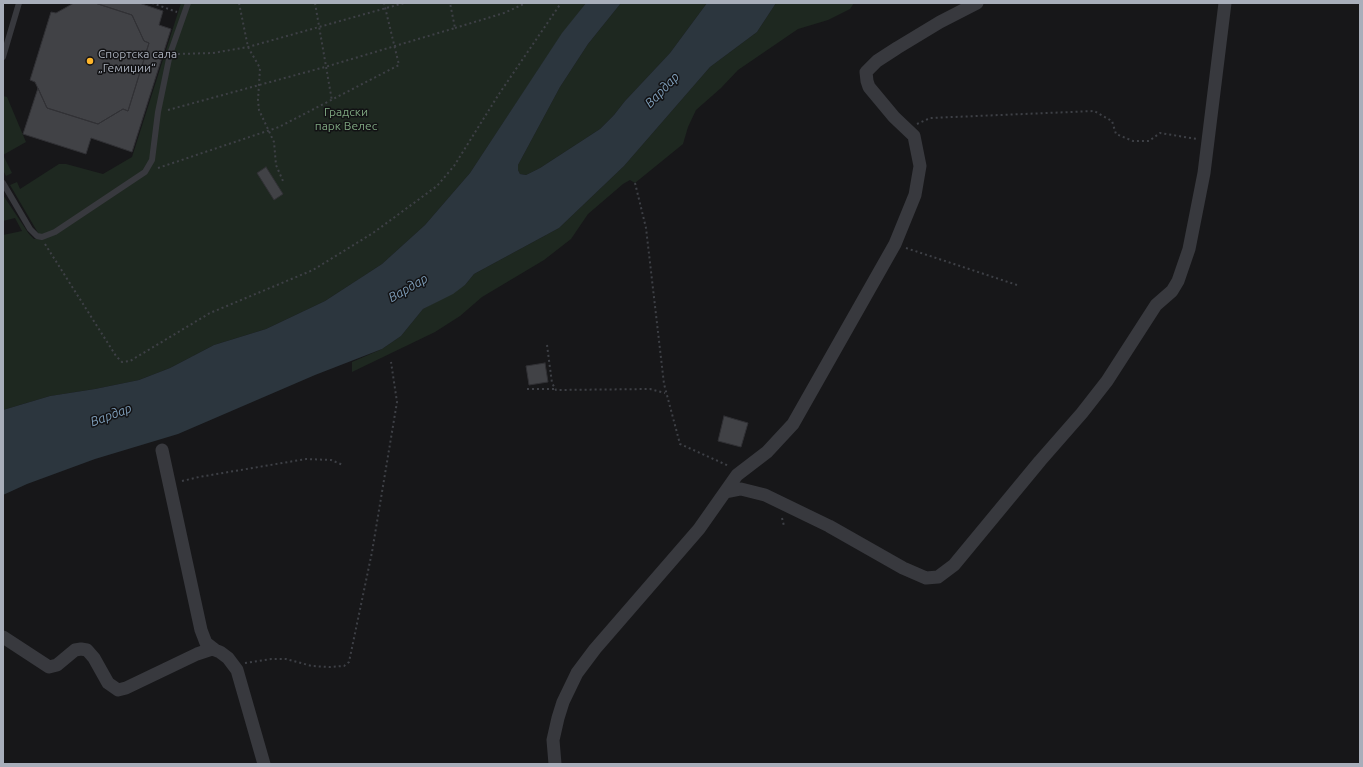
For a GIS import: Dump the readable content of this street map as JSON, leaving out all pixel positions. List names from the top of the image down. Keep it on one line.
{"water":["Вардар"],"parks":["Градски парк Велес"],"places":["Спортска сала „Гемиџии“"]}
